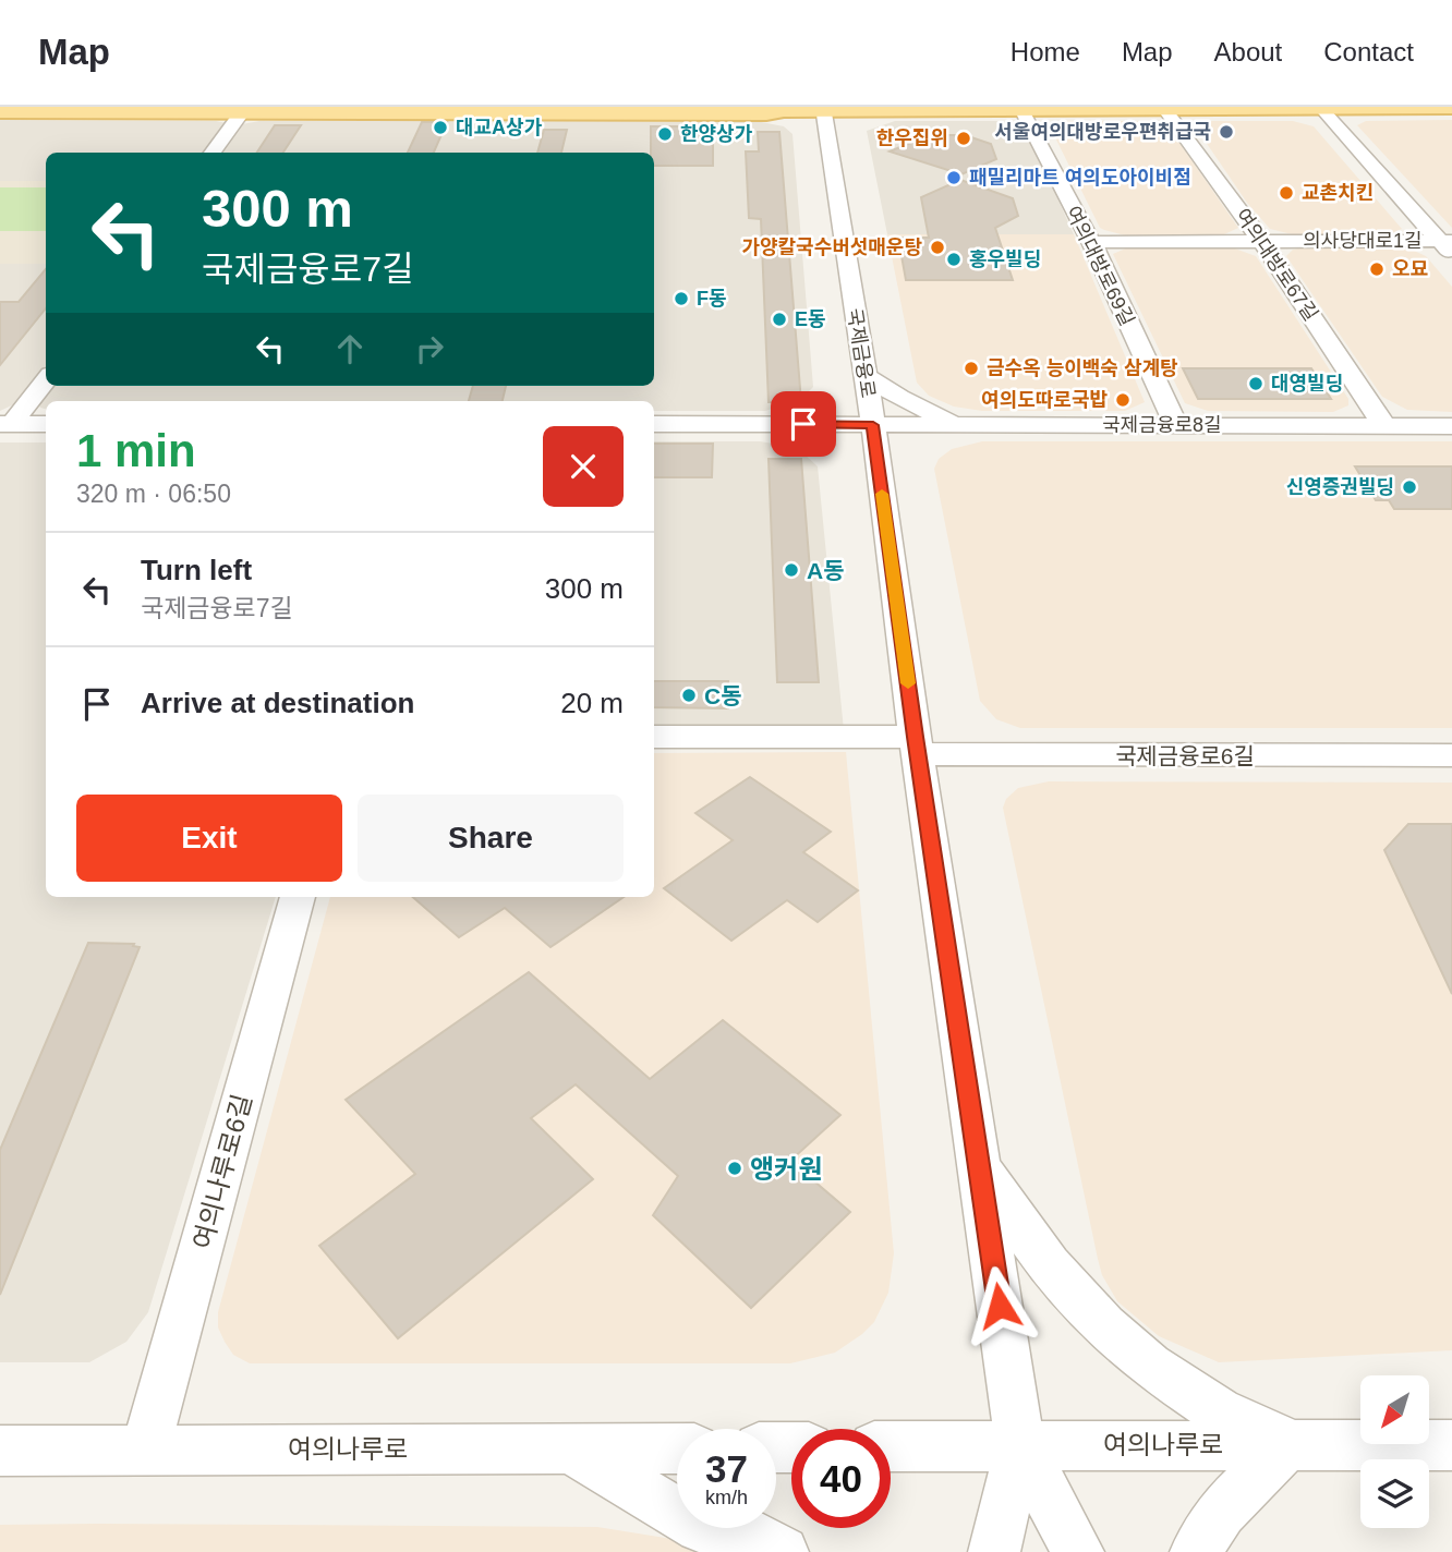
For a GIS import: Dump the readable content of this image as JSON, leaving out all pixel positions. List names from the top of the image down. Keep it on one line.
{"streets":{"street":["의사당대로1길","여의대방로67길","여의대방로69길","국제금융로","국제금융로8길","국제금융로6길","여의나루로6길","여의나루로"]},"crossings":[["의사당대로1길","여의대방로67길"],["의사당대로1길","여의대방로69길"],["여의대방로67길","국제금융로8길"],["여의대방로69길","국제금융로8길"],["국제금융로","국제금융로8길"],["국제금융로","국제금융로6길"],["국제금융로","여의나루로"],["여의나루로6길","여의나루로"]],"places":["대교A상가","서울여의대방로우편취급국","한양상가","한우집위","패밀리마트 여의도아이비점","교촌치킨","가양칼국수버섯매운탕","홍우빌딩","오묘","F동","E동","금수옥 능이백숙 삼계탕","대영빌딩","여의도따로국밥","신영증권빌딩","A동","C동","앵커원"],"north":"bottom left","page":{"header":"Map","nav":["Home","Map","About","Contact"],"turn":["300 m","국제금융로7길"],"heading":["1 min","320 m · 06:50"],"list":[{"name":"Turn left","note":"국제금융로7길","value":"300 m"},{"name":"Arrive at destination","value":"20 m"}],"buttons":["Exit","Share"],"speed":"37 km/h","limit":"40"}}
